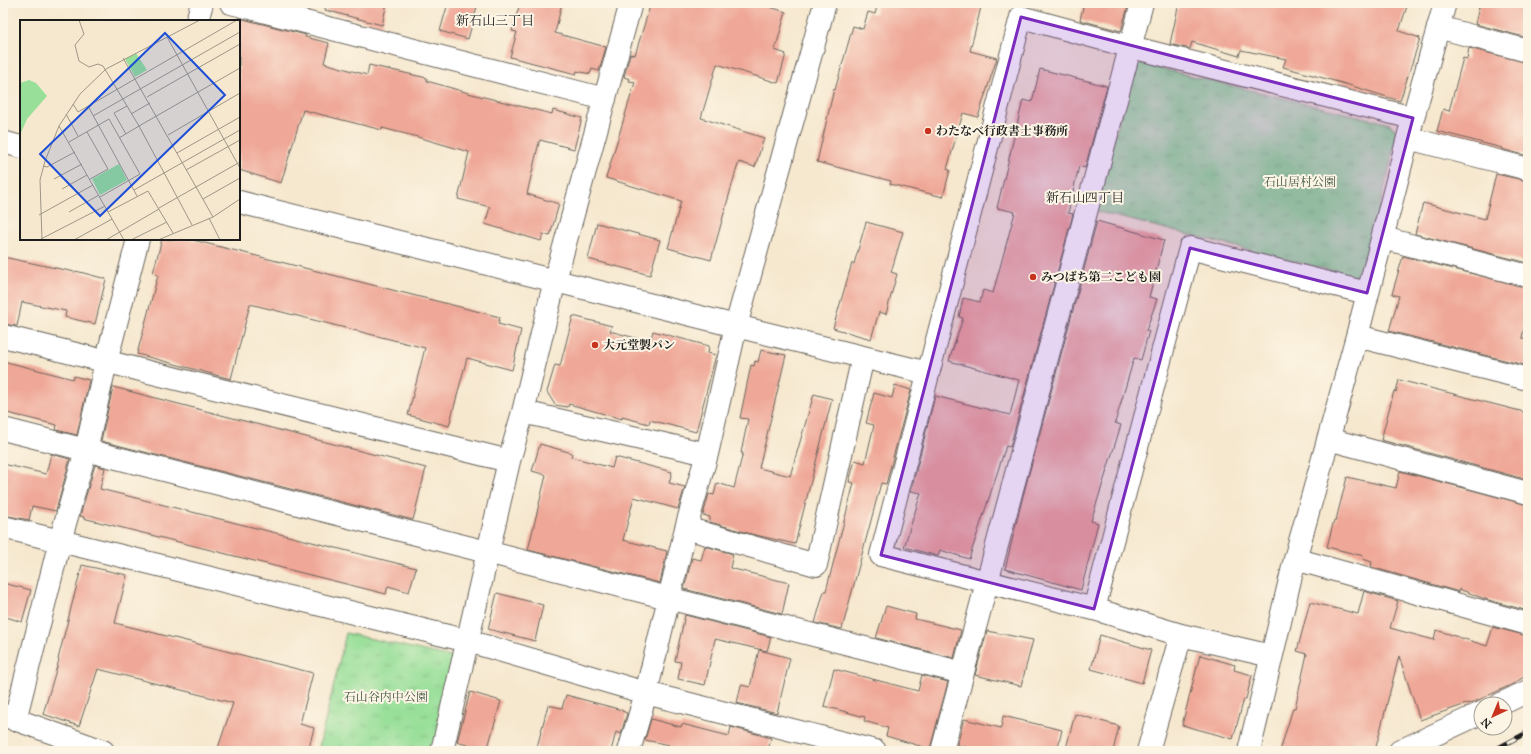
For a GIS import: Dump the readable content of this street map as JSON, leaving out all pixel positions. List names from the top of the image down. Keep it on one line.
{"districts":["新石山三丁目","新石山四丁目"],"parks":["石山居村公園","石山谷内中公園"],"places":["わたなべ行政書士事務所","みつばち第二こども園","大元堂製パン"],"north":"bottom left"}
